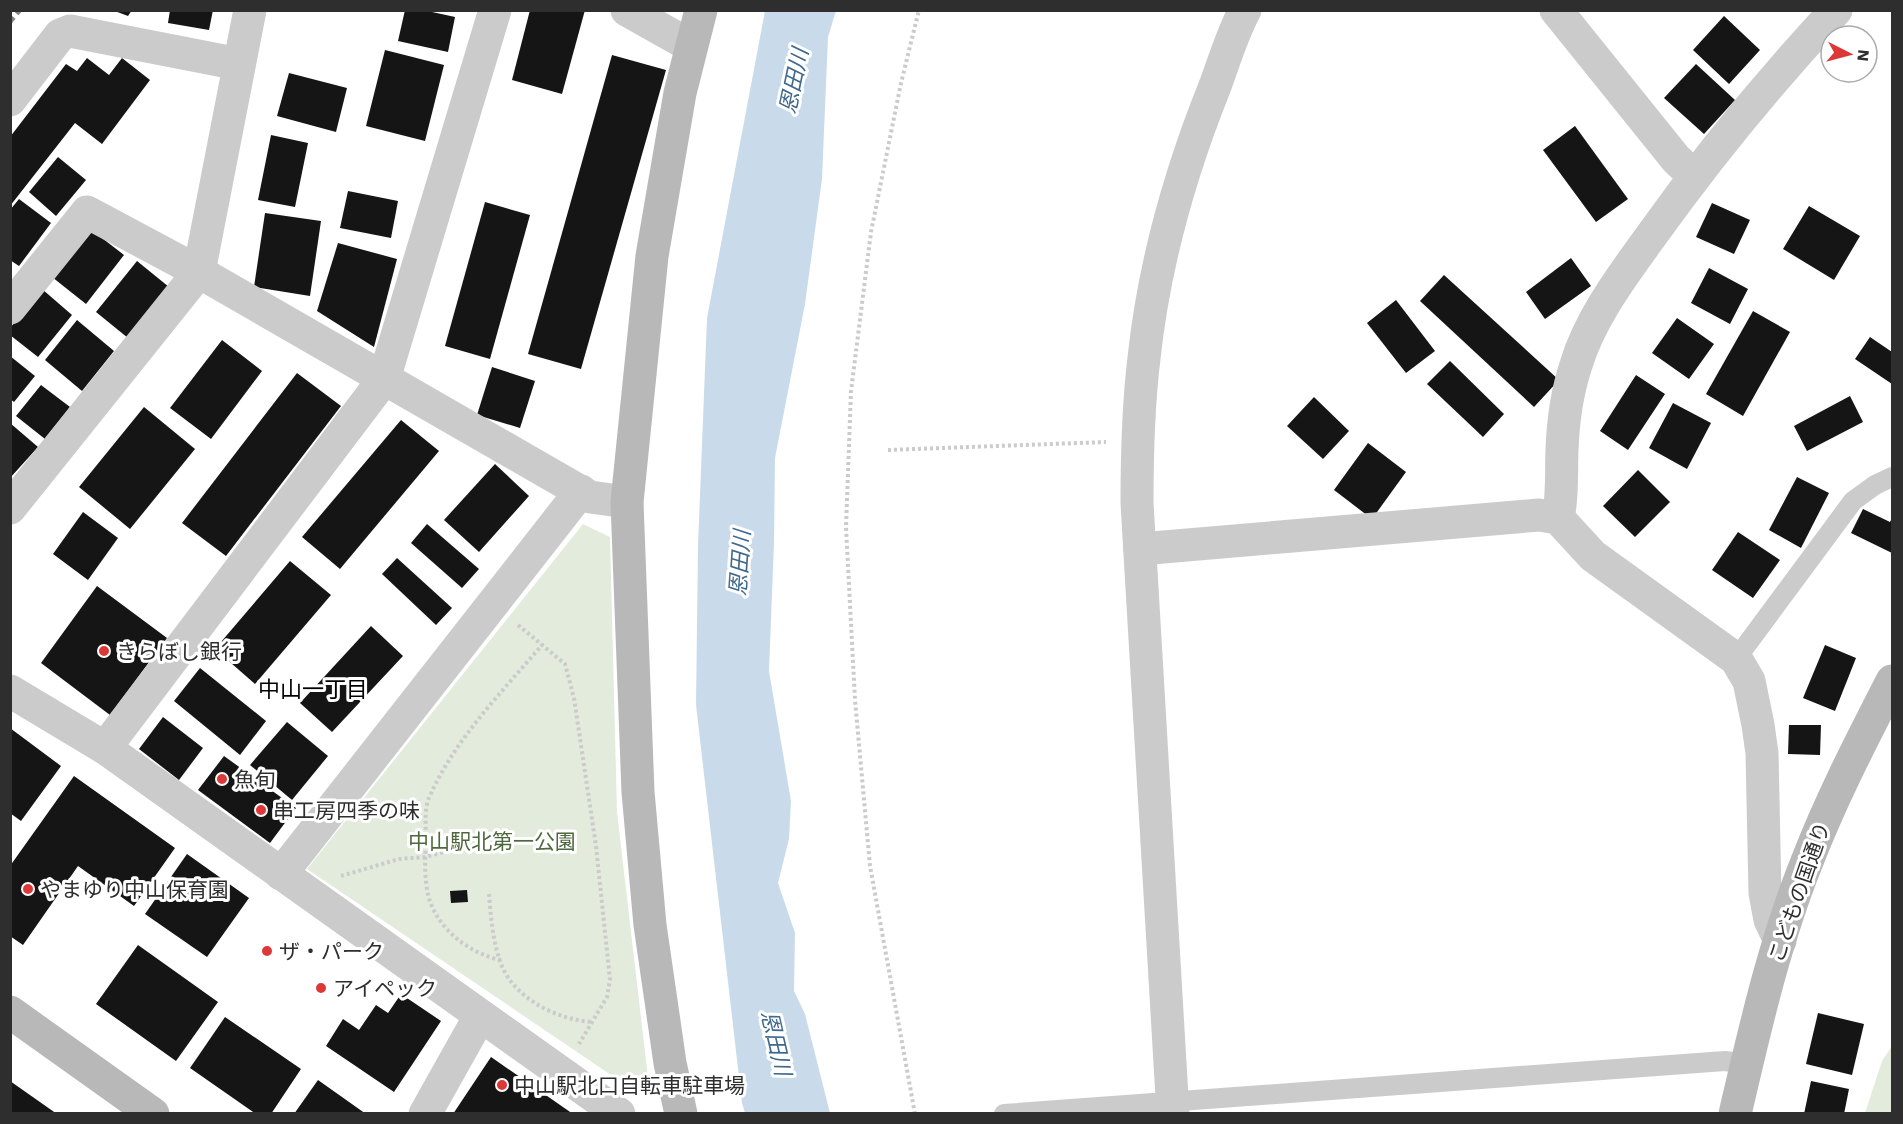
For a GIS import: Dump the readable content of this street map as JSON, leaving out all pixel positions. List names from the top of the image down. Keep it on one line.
{"streets":{"street":["こどもの国通り"]},"districts":["中山一丁目"],"water":["恩田川"],"parks":["中山駅北第一公園"],"places":["きらぼし銀行","魚旬","串工房四季の味","やまゆり中山保育園","ザ・パーク","アイペック","中山駅北口自転車駐車場"],"north":"right"}
